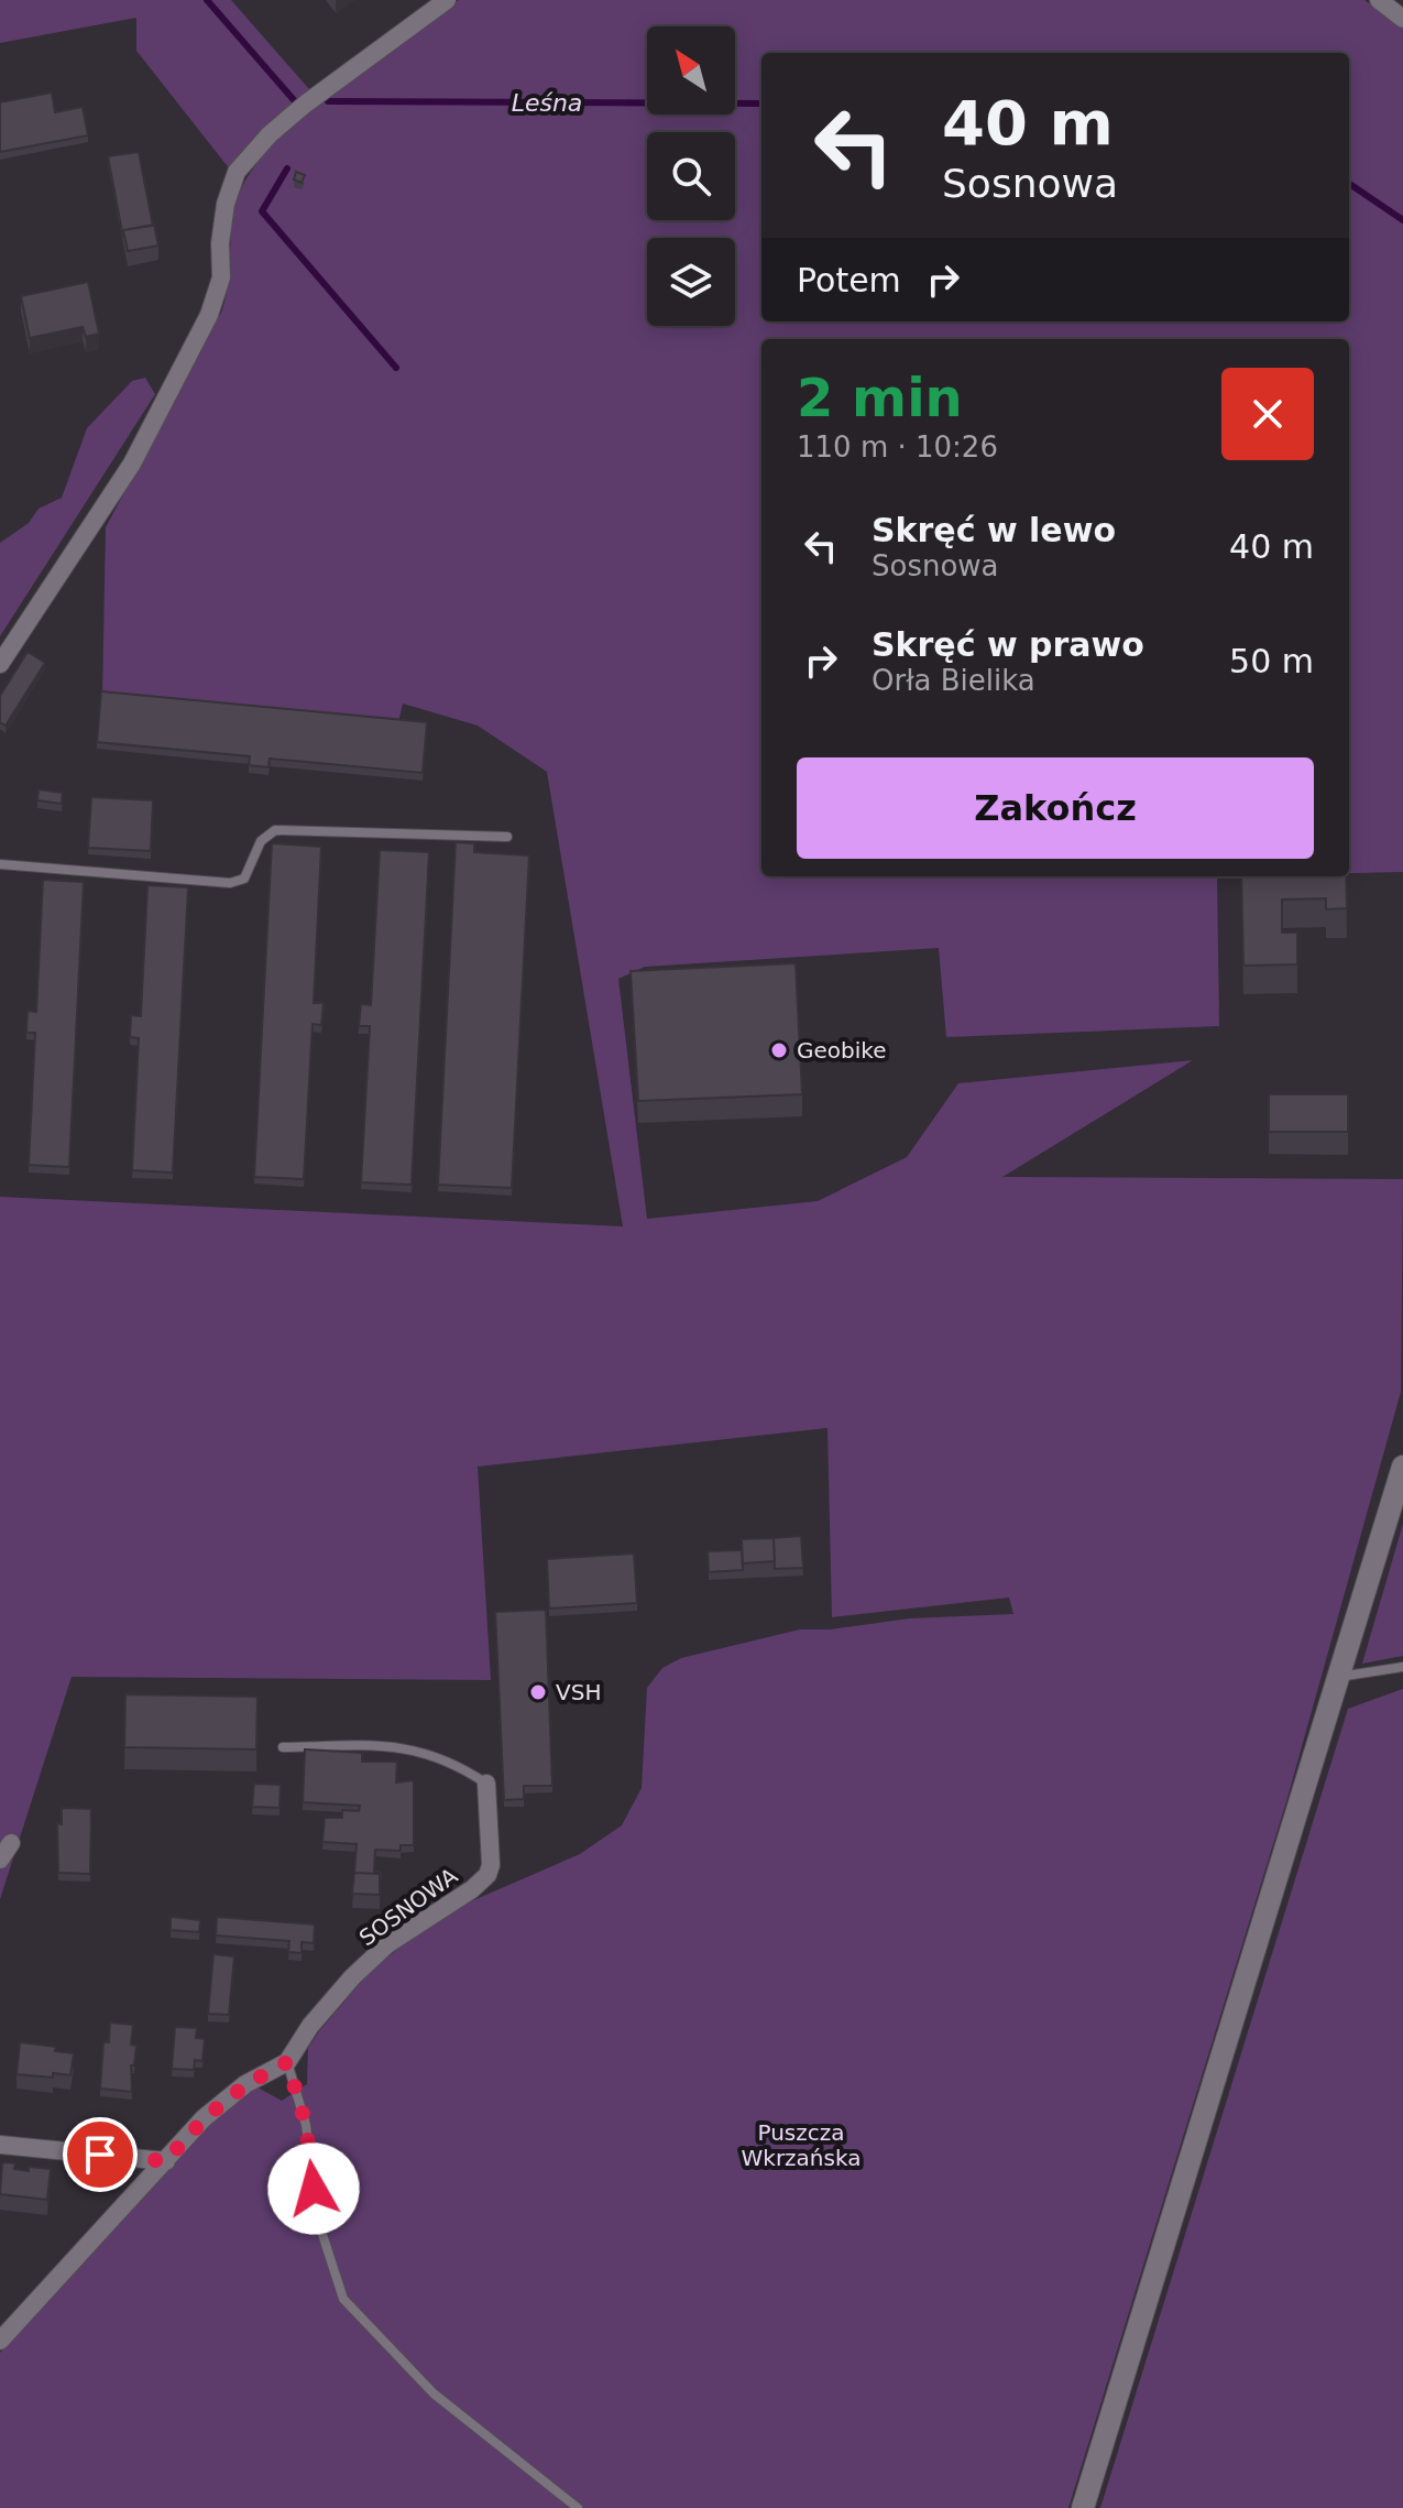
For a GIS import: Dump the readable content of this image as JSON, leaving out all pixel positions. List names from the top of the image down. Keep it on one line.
{"streets":{"street":["SOSNOWA"]},"water":["Leśna"],"parks":["Puszcza Wkrzańska"],"places":["Geobike","VSH"],"north":"top left","page":{"turn":["40 m","Sosnowa"],"then":"Potem","heading":["2 min","110 m · 10:26"],"list":[{"name":"Skręć w lewo","note":"Sosnowa","value":"40 m"},{"name":"Skręć w prawo","note":"Orła Bielika","value":"50 m"}],"buttons":"Zakończ"}}
